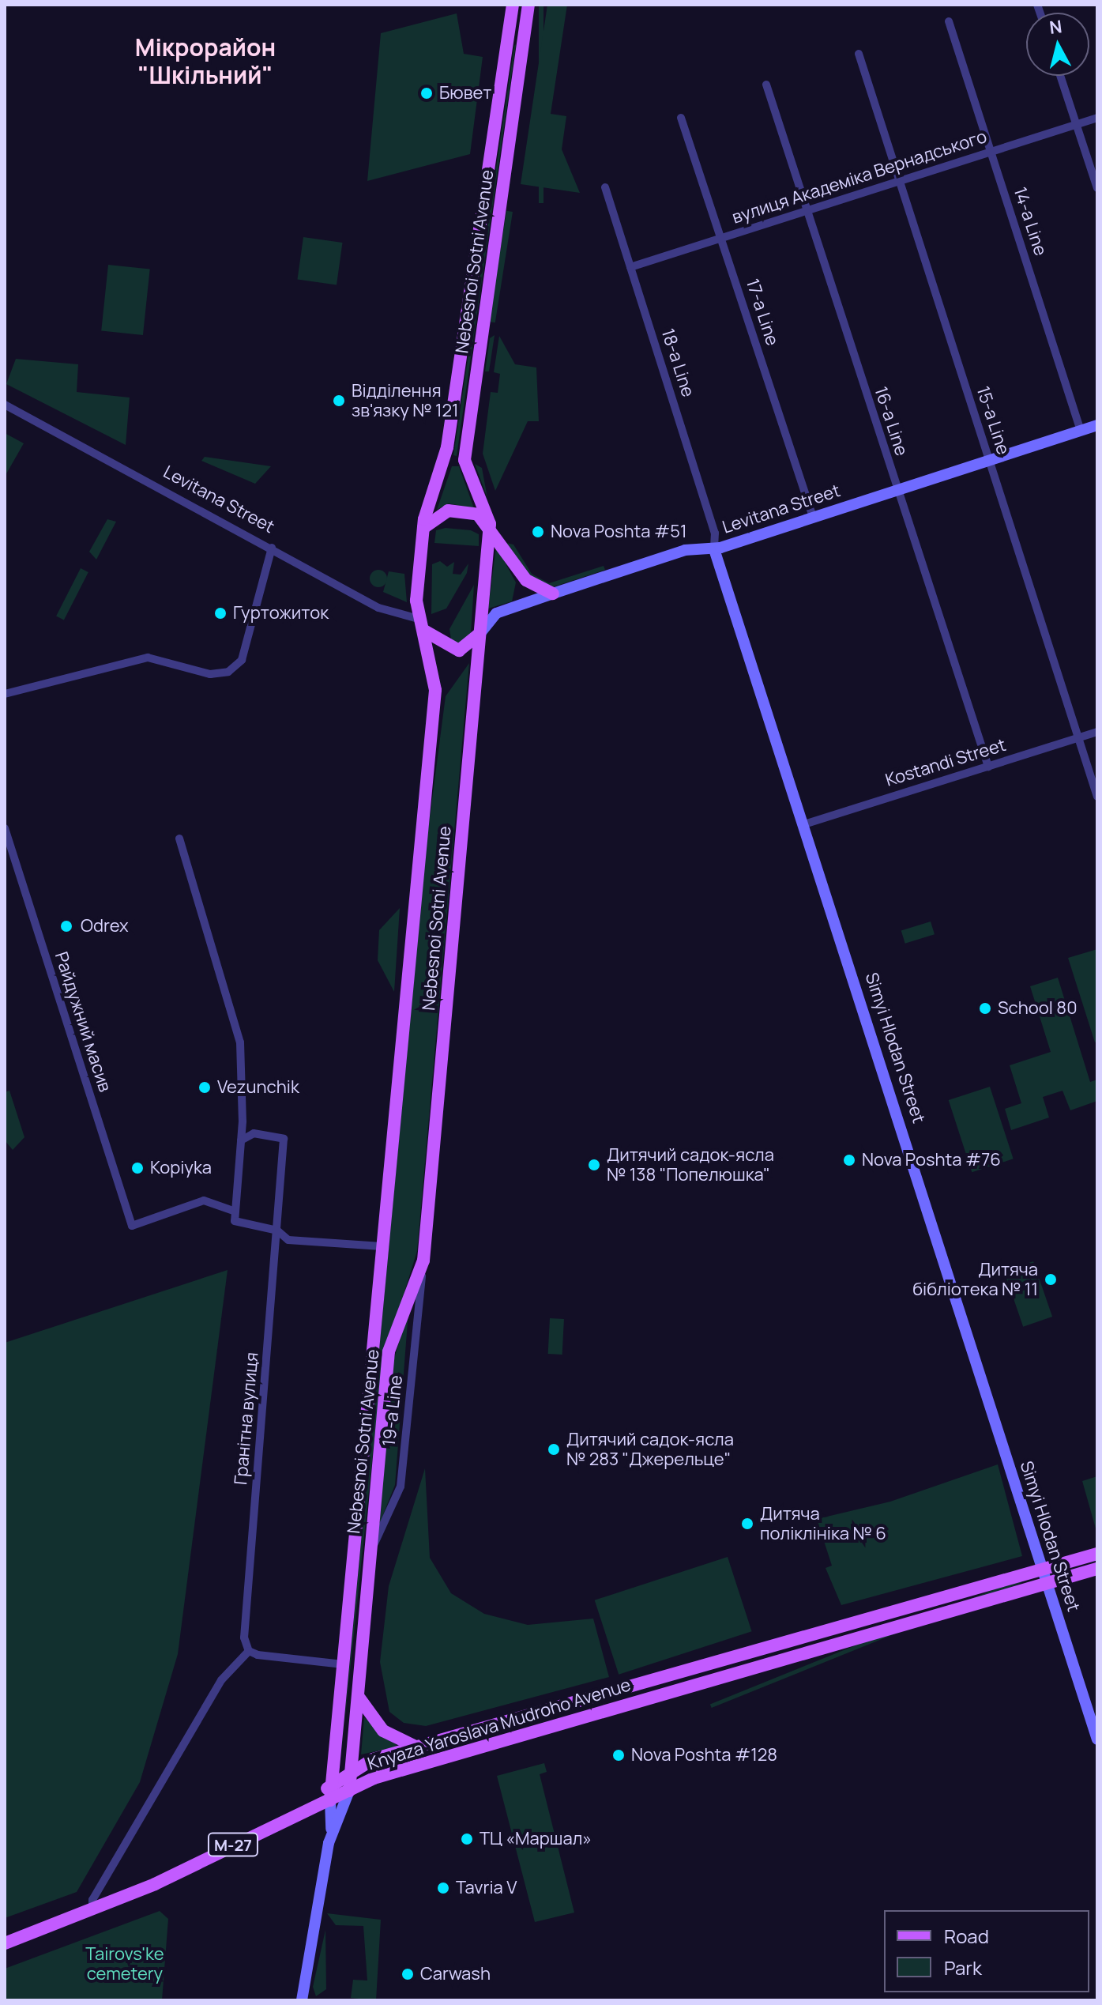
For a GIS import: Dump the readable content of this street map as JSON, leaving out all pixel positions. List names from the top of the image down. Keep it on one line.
{"streets":{"main road":["Nebesnoi Sotni Avenue","Levitana Street","Knyaza Yaroslava Mudroho Avenue","М-27"],"street":["вулиця Академіка Вернадського","14-a Line","17-a Line","18-a Line","15-a Line","16-a Line","Kostandi Street","Райдужний масив","Simyi Hlodan Street","19-a Line","Гранітна вулиця"]},"crossings":[["вулиця Академіка Вернадського","14-a Line"],["вулиця Академіка Вернадського","17-a Line"],["вулиця Академіка Вернадського","18-a Line"],["вулиця Академіка Вернадського","15-a Line"],["вулиця Академіка Вернадського","16-a Line"],["14-a Line","Levitana Street"],["Nebesnoi Sotni Avenue","Levitana Street"],["Nebesnoi Sotni Avenue","19-a Line"],["Nebesnoi Sotni Avenue","Knyaza Yaroslava Mudroho Avenue"],["17-a Line","Levitana Street"],["18-a Line","Levitana Street"],["18-a Line","Simyi Hlodan Street"],["15-a Line","Levitana Street"],["15-a Line","Kostandi Street"],["16-a Line","Levitana Street"],["16-a Line","Kostandi Street"],["Levitana Street","Simyi Hlodan Street"],["Kostandi Street","Simyi Hlodan Street"],["Simyi Hlodan Street","Knyaza Yaroslava Mudroho Avenue"],["Knyaza Yaroslava Mudroho Avenue","М-27"]],"districts":["Мікрорайон \"Шкільний\""],"parks":["Tairovs'ke cemetery"],"places":["Бювет","Відділення зв'язку № 121","Nova Poshta #51","Гуртожиток","Odrex","School 80","Vezunchik","Nova Poshta #76","Дитячий садок-ясла № 138 \"Попелюшка\"","Kopiyka","Дитяча бібліотека № 11","Дитячий садок-ясла № 283 \"Джерельце\"","Дитяча поліклініка № 6","Nova Poshta #128","ТЦ «Маршал»","Tavria V","Carwash"],"legend":["Road","Park"],"north":"top"}
